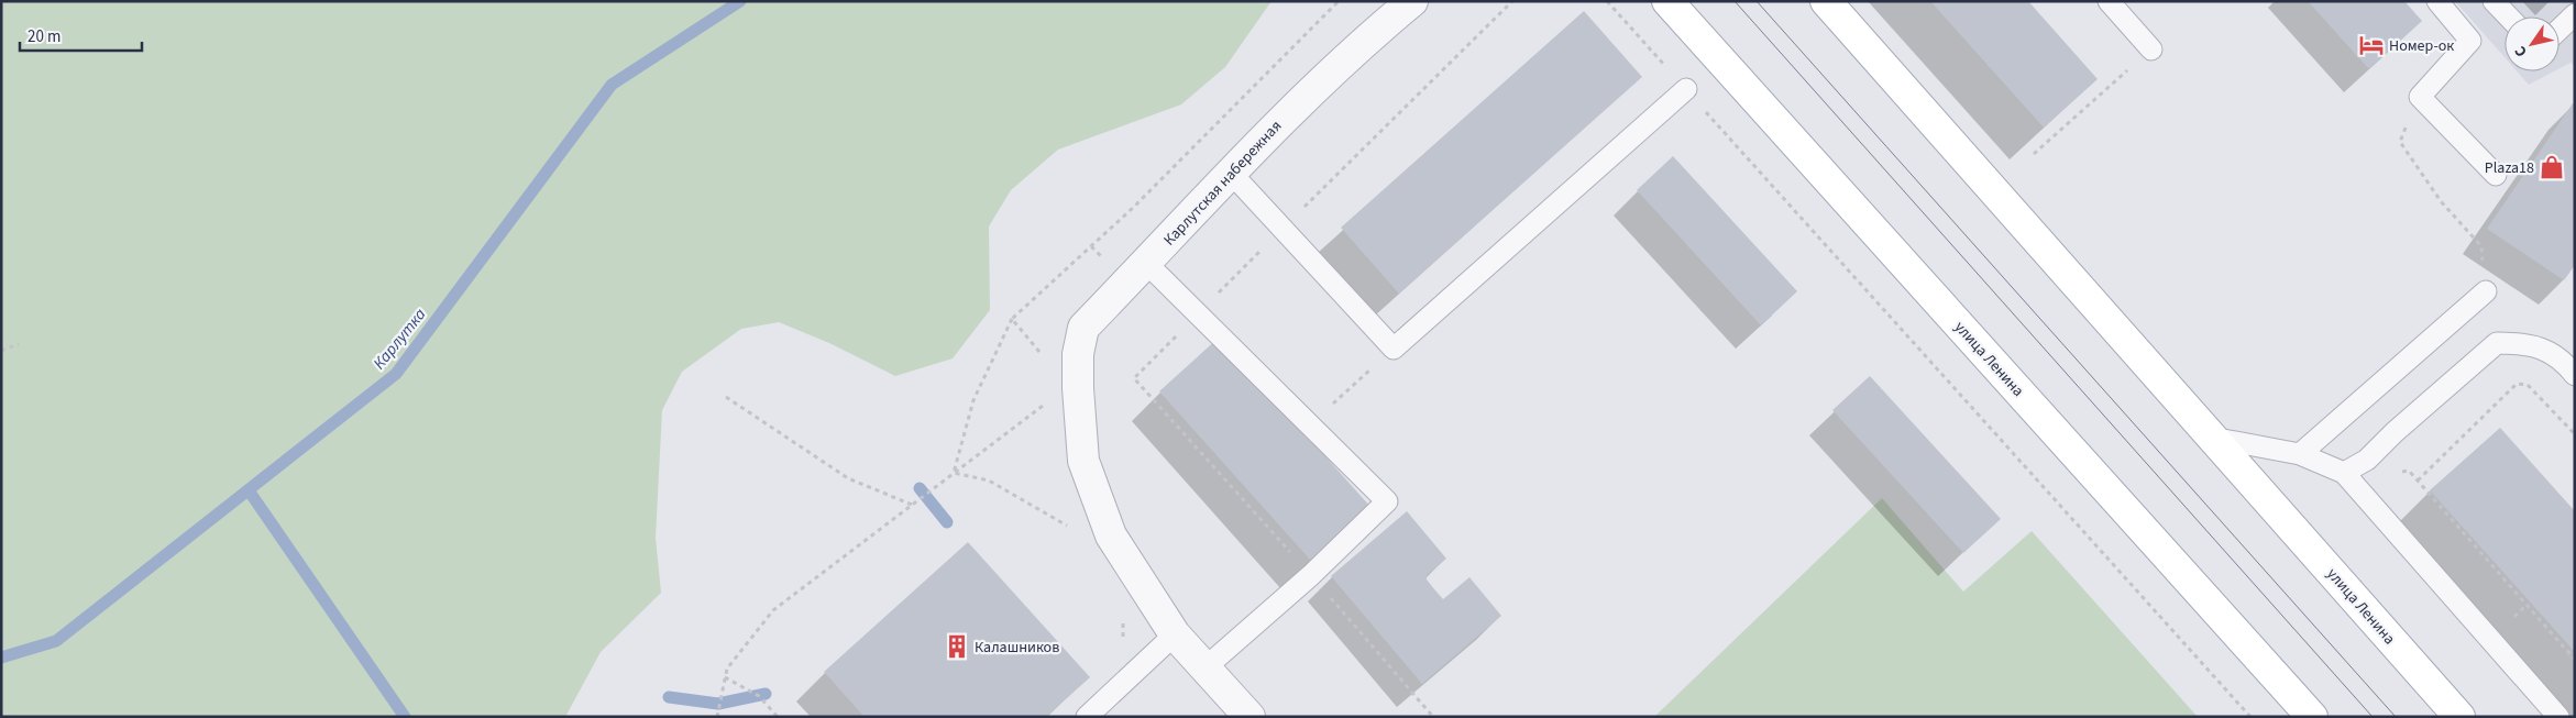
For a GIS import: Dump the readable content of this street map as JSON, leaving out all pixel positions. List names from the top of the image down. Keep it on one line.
{"streets":{"main road":["улица Ленина"],"street":["Карлутская набережная"]},"water":["Карлутка"],"places":{"hotel":["Номер-ок"],"shop":["Plaza18"],"building":["Калашников"]},"scale_bar":"20 m","north":"bottom left"}
